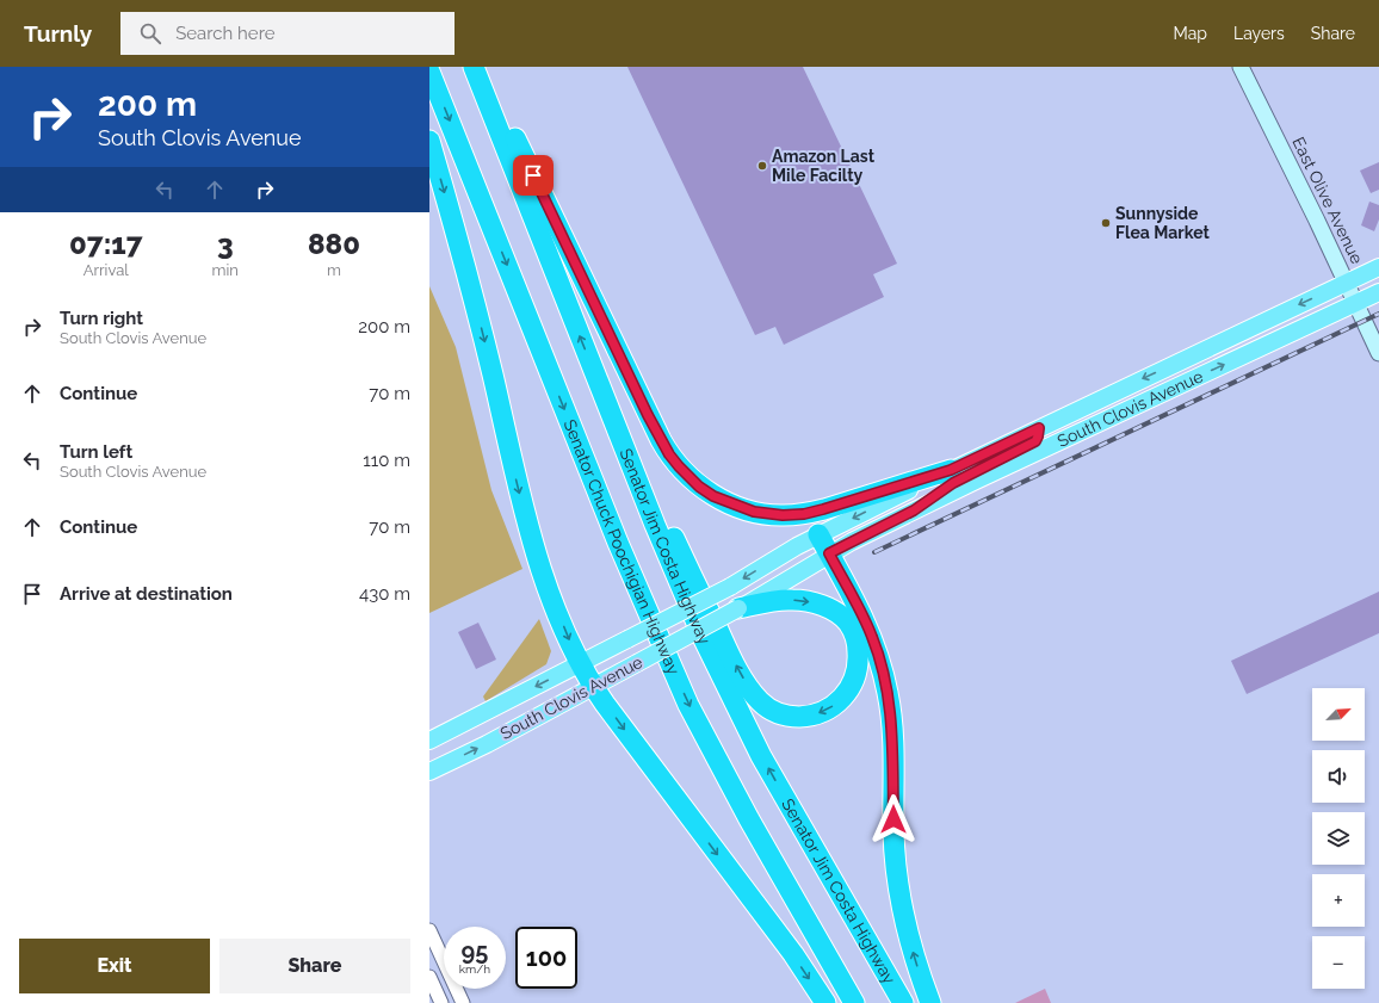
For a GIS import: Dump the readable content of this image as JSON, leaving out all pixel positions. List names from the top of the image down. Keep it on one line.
{"streets":{"highway":["Senator Chuck Poochigian Highway","Senator Jim Costa Highway"],"main road":["East Olive Avenue","South Clovis Avenue"]},"crossings":[["East Olive Avenue","South Clovis Avenue"]],"places":["Amazon Last Mile Facilty","Sunnyside Flea Market"],"north":"top right","page":{"header":"Turnly","search":"Search here","nav":["Map","Layers","Share"],"turn":["200 m","South Clovis Avenue"],"eta":["07:17","Arrival","3","min","880","m"],"list":[{"name":"Turn right","note":"South Clovis Avenue","value":"200 m"},{"name":"Continue","value":"70 m"},{"name":"Turn left","note":"South Clovis Avenue","value":"110 m"},{"name":"Continue","value":"70 m"},{"name":"Arrive at destination","value":"430 m"}],"map_buttons":["+","−"],"speed":"95 km/h","limit":"100","buttons":["Exit","Share"]}}
